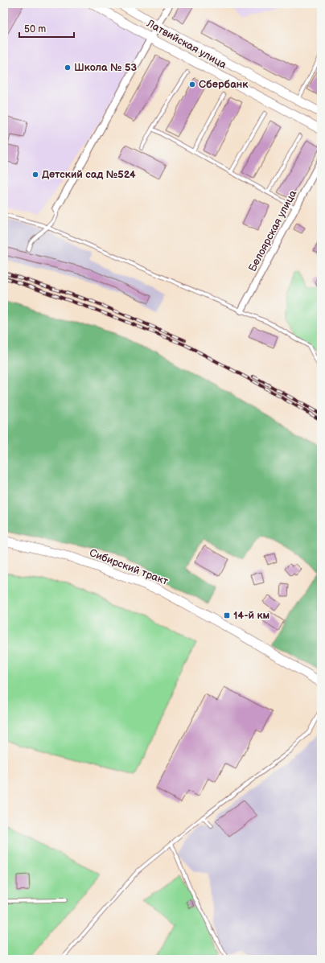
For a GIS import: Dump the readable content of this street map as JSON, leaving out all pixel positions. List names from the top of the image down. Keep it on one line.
{"streets":{"street":["Латвийская улица","Белоярская улица","Сибирский тракт"]},"places":{"other":["Школа № 53","Сбербанк","Детский сад №524"],"transit":["14-й км"]},"scale_bar":"50 m"}
